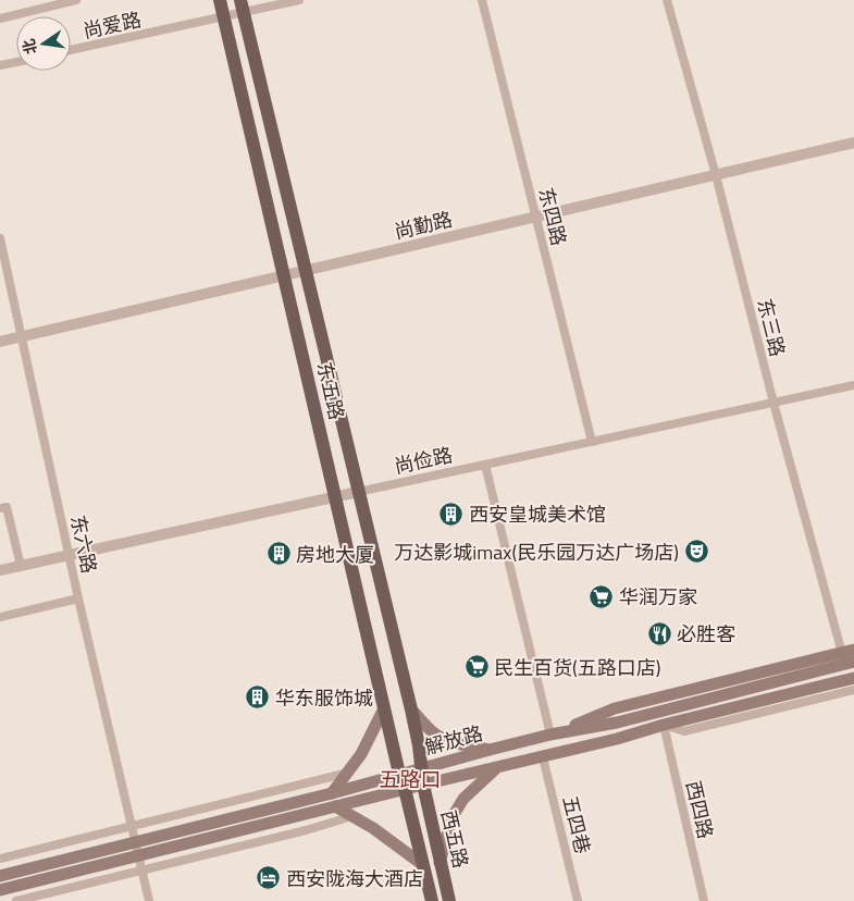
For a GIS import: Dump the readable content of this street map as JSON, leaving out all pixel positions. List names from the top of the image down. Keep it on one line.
{"streets":{"main road":["东五路","解放路","西五路"],"street":["尚爱路","东四路","尚勤路","东三路","尚俭路","东六路","西四路","五四巷"]},"crossings":[["尚爱路","东五路"],["东四路","尚勤路"],["东四路","尚俭路"],["尚勤路","东三路"],["尚勤路","东五路"],["尚勤路","东六路"],["东三路","尚俭路"],["东三路","解放路"],["东五路","尚俭路"],["东五路","解放路"],["东五路","西五路"],["尚俭路","东六路"],["东六路","解放路"],["解放路","西四路"],["解放路","五四巷"],["解放路","西五路"]],"districts":["五路口"],"places":{"building":["西安皇城美术馆","房地大厦","华东服饰城"],"theatre":["万达影城imax(民乐园万达广场店)"],"supermarket":["华润万家","民生百货(五路口店)"],"restaurant":["必胜客"],"hotel":["西安陇海大酒店"]},"north":"left"}
